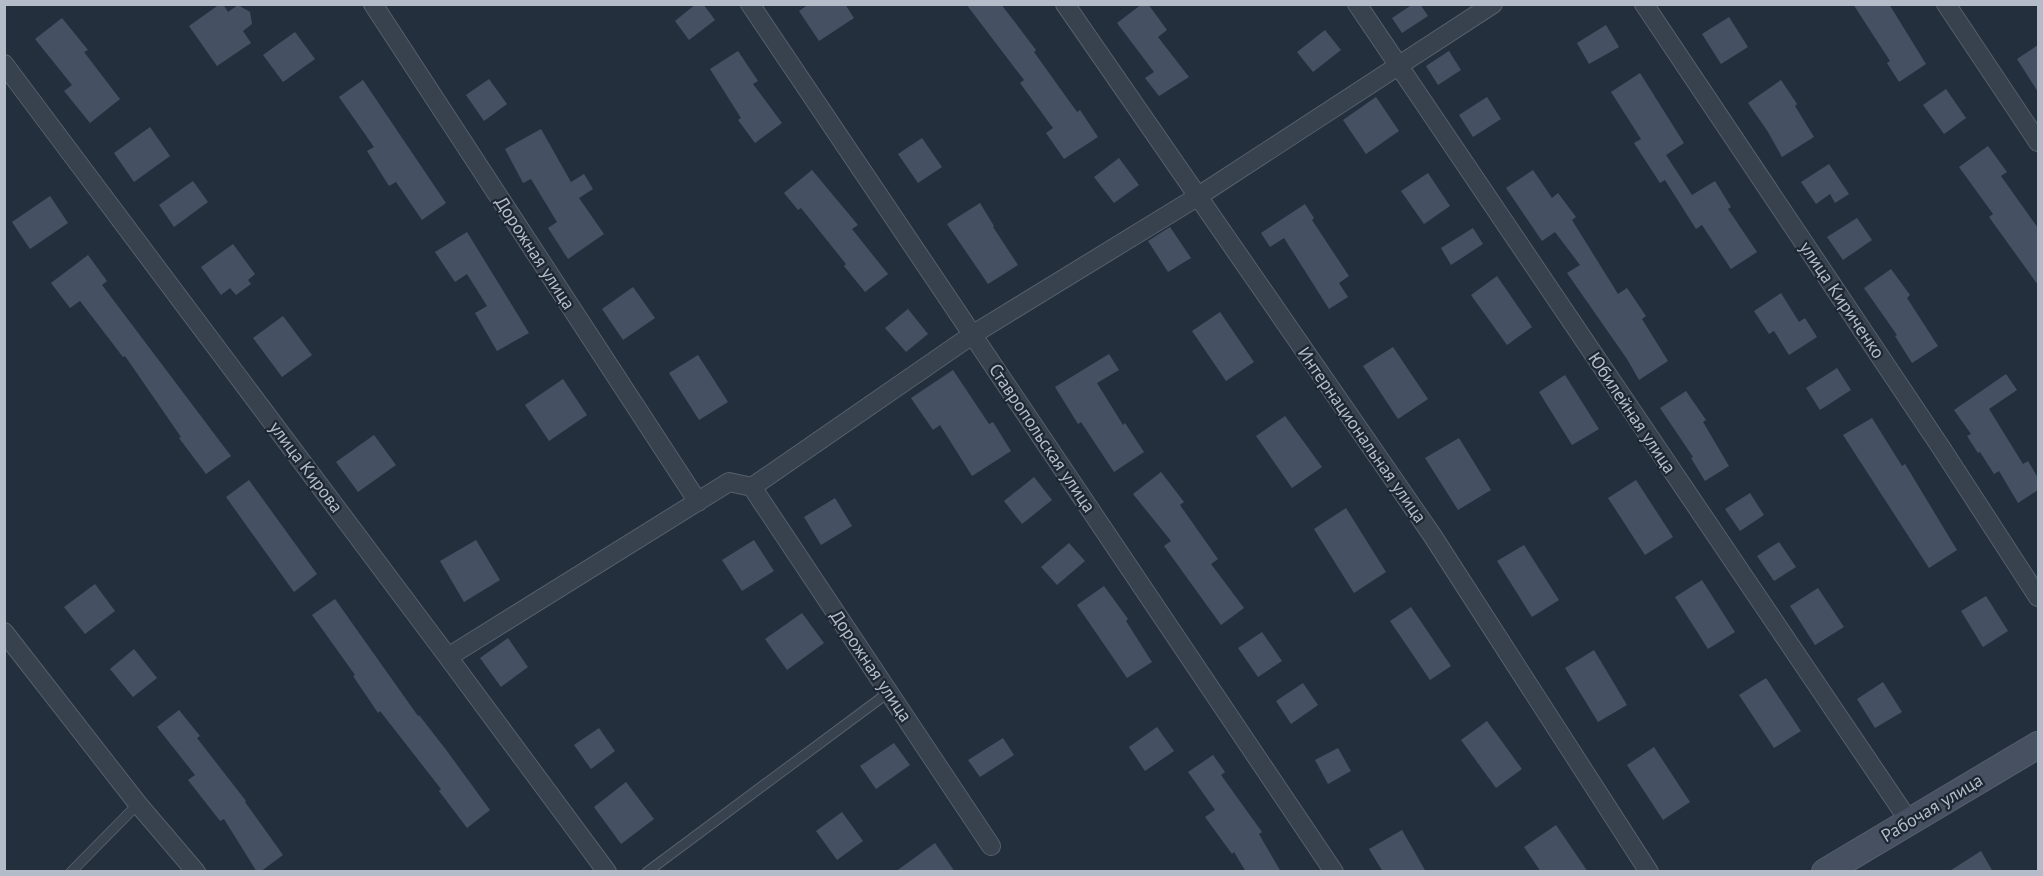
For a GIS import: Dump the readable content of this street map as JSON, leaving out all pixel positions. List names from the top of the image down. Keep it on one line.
{"streets":{"street":["Дорожная улица","улица Кириченко","Юбилейная улица","Интернациональная улица","Ставропольская улица","улица Кирова","Рабочая улица"]},"crossings":[["Юбилейная улица","Рабочая улица"]]}
